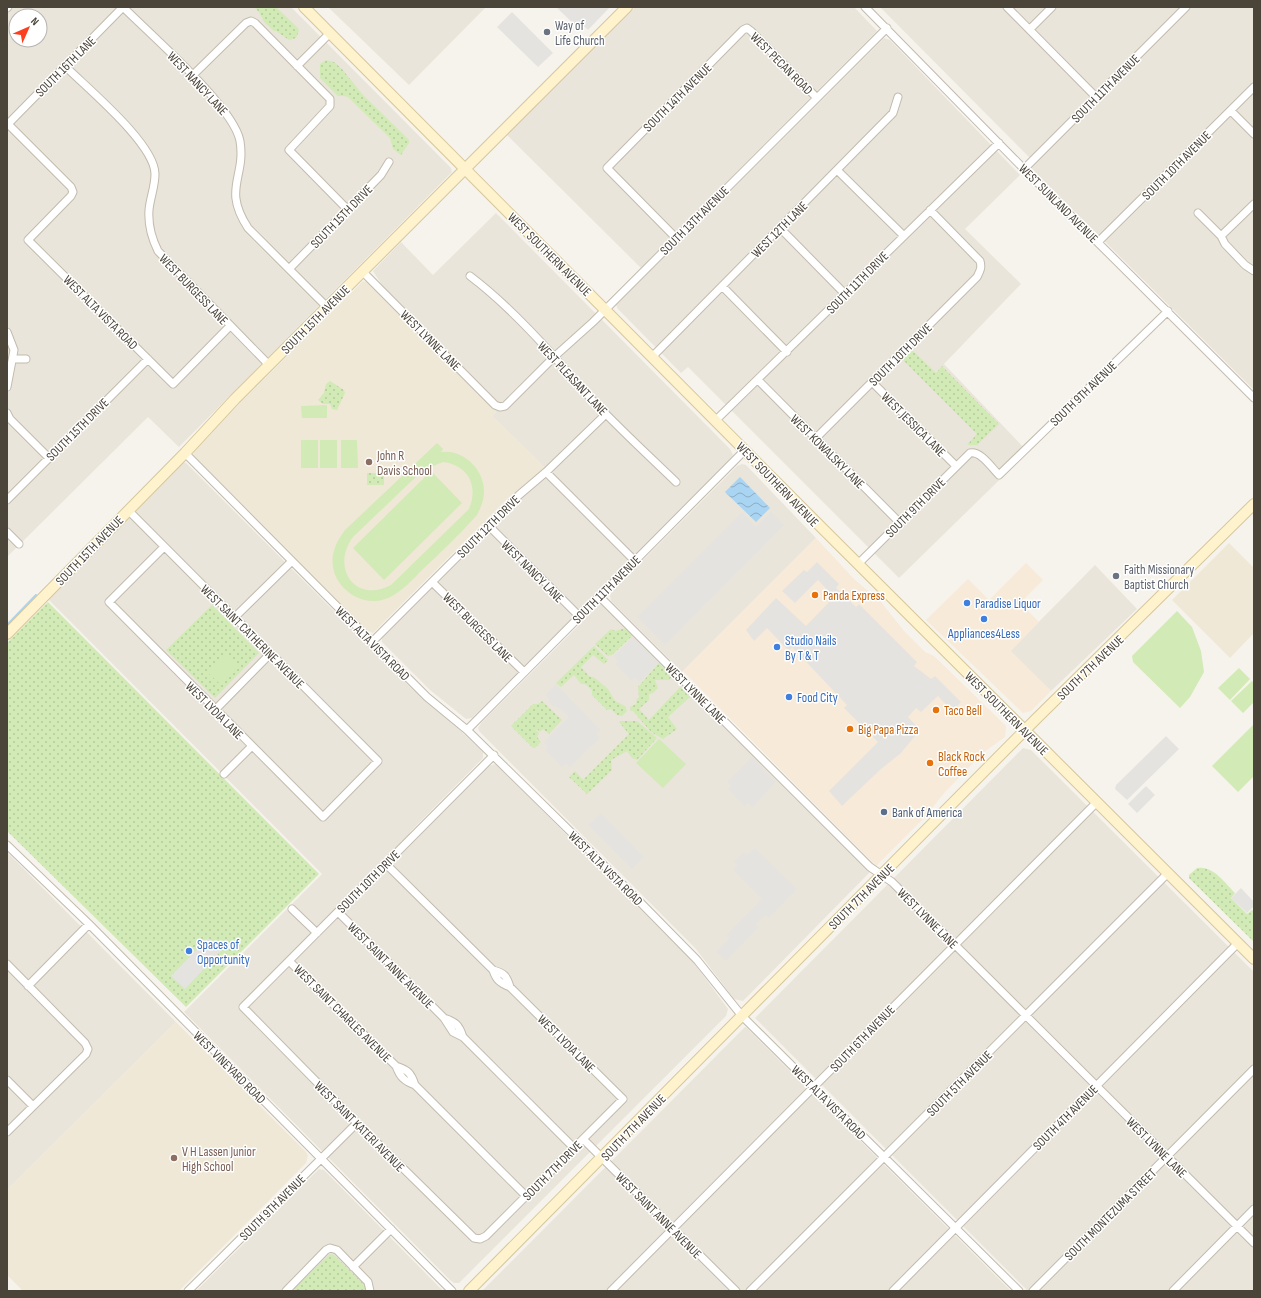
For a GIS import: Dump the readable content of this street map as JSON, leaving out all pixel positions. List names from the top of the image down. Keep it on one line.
{"streets":{"main road":["WEST SOUTHERN AVENUE","SOUTH 15TH AVENUE","SOUTH 7TH AVENUE"],"street":["WEST PECAN ROAD","SOUTH 16TH LANE","WEST NANCY LANE","SOUTH 11TH AVENUE","SOUTH 14TH AVENUE","SOUTH 10TH AVENUE","WEST SUNLAND AVENUE","SOUTH 15TH DRIVE","SOUTH 13TH AVENUE","WEST 12TH LANE","SOUTH 11TH DRIVE","WEST BURGESS LANE","WEST ALTA VISTA ROAD","WEST LYNNE LANE","SOUTH 10TH DRIVE","WEST PLEASANT LANE","SOUTH 9TH AVENUE","WEST JESSICA LANE","WEST KOWALSKY LANE","SOUTH 9TH DRIVE","SOUTH 12TH DRIVE","WEST SAINT CATHERINE AVENUE","WEST LYDIA LANE","WEST SAINT ANNE AVENUE","WEST SAINT CHARLES AVENUE","SOUTH 6TH AVENUE","WEST VINEYARD ROAD","SOUTH 5TH AVENUE","SOUTH 4TH AVENUE","WEST SAINT KATERI AVENUE","SOUTH 7TH DRIVE","SOUTH MONTEZUMA STREET"]},"crossings":[["WEST PECAN ROAD","SOUTH 14TH AVENUE"],["WEST PECAN ROAD","SOUTH 13TH AVENUE"],["SOUTH 16TH LANE","WEST NANCY LANE"],["SOUTH 16TH LANE","WEST BURGESS LANE"],["SOUTH 16TH LANE","WEST ALTA VISTA ROAD"],["WEST NANCY LANE","SOUTH 11TH AVENUE"],["WEST NANCY LANE","SOUTH 15TH DRIVE"],["WEST NANCY LANE","SOUTH 15TH AVENUE"],["WEST NANCY LANE","SOUTH 12TH DRIVE"],["SOUTH 11TH AVENUE","WEST SUNLAND AVENUE"],["SOUTH 11TH AVENUE","WEST SOUTHERN AVENUE"],["SOUTH 11TH AVENUE","WEST BURGESS LANE"],["SOUTH 11TH AVENUE","WEST ALTA VISTA ROAD"],["SOUTH 11TH AVENUE","WEST LYNNE LANE"],["SOUTH 14TH AVENUE","SOUTH 13TH AVENUE"],["SOUTH 10TH AVENUE","WEST SUNLAND AVENUE"],["WEST SUNLAND AVENUE","SOUTH 13TH AVENUE"],["WEST SUNLAND AVENUE","SOUTH 11TH DRIVE"],["WEST SUNLAND AVENUE","SOUTH 9TH AVENUE"],["SOUTH 15TH DRIVE","WEST ALTA VISTA ROAD"],["SOUTH 13TH AVENUE","WEST SOUTHERN AVENUE"],["SOUTH 13TH AVENUE","WEST LYNNE LANE"],["SOUTH 13TH AVENUE","WEST PLEASANT LANE"],["WEST 12TH LANE","WEST SOUTHERN AVENUE"],["WEST SOUTHERN AVENUE","SOUTH 11TH DRIVE"],["WEST SOUTHERN AVENUE","SOUTH 15TH AVENUE"],["WEST SOUTHERN AVENUE","SOUTH 9TH DRIVE"],["WEST SOUTHERN AVENUE","SOUTH 7TH AVENUE"],["WEST SOUTHERN AVENUE","SOUTH 6TH AVENUE"],["WEST SOUTHERN AVENUE","SOUTH 5TH AVENUE"],["WEST SOUTHERN AVENUE","SOUTH 4TH AVENUE"],["SOUTH 11TH DRIVE","SOUTH 10TH DRIVE"],["SOUTH 11TH DRIVE","WEST KOWALSKY LANE"],["WEST BURGESS LANE","WEST ALTA VISTA ROAD"],["WEST BURGESS LANE","SOUTH 15TH AVENUE"],["WEST BURGESS LANE","SOUTH 12TH DRIVE"],["WEST ALTA VISTA ROAD","SOUTH 15TH AVENUE"],["WEST ALTA VISTA ROAD","SOUTH 10TH DRIVE"],["WEST ALTA VISTA ROAD","SOUTH 12TH DRIVE"],["WEST ALTA VISTA ROAD","SOUTH 7TH AVENUE"],["WEST ALTA VISTA ROAD","SOUTH 6TH AVENUE"],["WEST ALTA VISTA ROAD","SOUTH 5TH AVENUE"],["WEST ALTA VISTA ROAD","SOUTH 4TH AVENUE"],["SOUTH 15TH AVENUE","WEST LYNNE LANE"],["SOUTH 15TH AVENUE","WEST SAINT CATHERINE AVENUE"],["WEST LYNNE LANE","SOUTH 7TH AVENUE"],["WEST LYNNE LANE","SOUTH 6TH AVENUE"],["WEST LYNNE LANE","SOUTH 5TH AVENUE"],["WEST LYNNE LANE","SOUTH 4TH AVENUE"],["WEST LYNNE LANE","SOUTH MONTEZUMA STREET"],["SOUTH 10TH DRIVE","WEST JESSICA LANE"],["SOUTH 10TH DRIVE","WEST KOWALSKY LANE"],["SOUTH 10TH DRIVE","WEST LYDIA LANE"],["SOUTH 10TH DRIVE","WEST SAINT ANNE AVENUE"],["SOUTH 10TH DRIVE","WEST SAINT CHARLES AVENUE"],["SOUTH 10TH DRIVE","WEST SAINT KATERI AVENUE"],["WEST PLEASANT LANE","SOUTH 12TH DRIVE"],["SOUTH 9TH AVENUE","SOUTH 9TH DRIVE"],["SOUTH 9TH AVENUE","WEST VINEYARD ROAD"],["SOUTH 9TH AVENUE","WEST SAINT KATERI AVENUE"],["WEST JESSICA LANE","SOUTH 9TH DRIVE"],["WEST KOWALSKY LANE","SOUTH 9TH DRIVE"],["WEST SAINT CATHERINE AVENUE","WEST LYDIA LANE"],["SOUTH 7TH AVENUE","WEST SAINT ANNE AVENUE"],["WEST LYDIA LANE","SOUTH 7TH DRIVE"],["WEST SAINT ANNE AVENUE","SOUTH 6TH AVENUE"],["WEST SAINT ANNE AVENUE","SOUTH 7TH DRIVE"],["WEST SAINT CHARLES AVENUE","SOUTH 7TH DRIVE"],["WEST SAINT KATERI AVENUE","SOUTH 7TH DRIVE"]],"places":["Way of Life Church","John R Davis School","Faith Missionary Baptist Church","Panda Express","Paradise Liquor","Appliances4Less","Studio Nails By T & T","Food City","Taco Bell","Big Papa Pizza","Black Rock Coffee","Bank of America","Spaces of Opportunity","V H Lassen Junior High School"],"north":"top right"}
